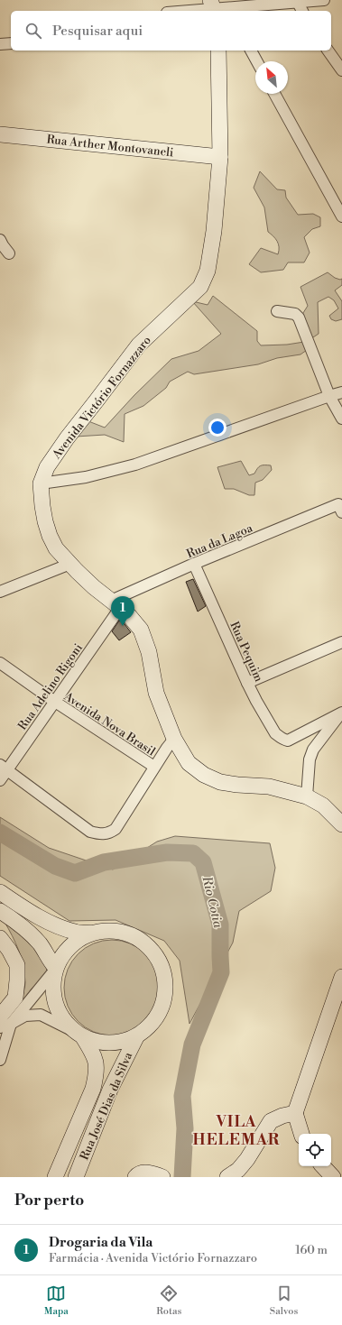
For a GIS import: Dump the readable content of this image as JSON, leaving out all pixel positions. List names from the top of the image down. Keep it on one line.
{"streets":{"street":["Rua Arther Montovaneli","Avenida Victório Fornazzaro","Rua da Lagoa","Rua Pequim","Rua Adelino Rigoni","Avenida Nova Brasil","Rua José Dias da Silva"]},"crossings":[["Rua Arther Montovaneli","Avenida Victório Fornazzaro"],["Avenida Victório Fornazzaro","Rua da Lagoa"],["Avenida Victório Fornazzaro","Rua Adelino Rigoni"],["Rua da Lagoa","Rua Pequim"],["Rua da Lagoa","Rua Adelino Rigoni"],["Rua Adelino Rigoni","Avenida Nova Brasil"]],"districts":["VILA HELEMAR"],"water":["Rio Cotia"],"north":"top left","page":{"search":"Pesquisar aqui","pins":"1","heading":"Por perto","list":[{"mark":"1","name":"Drogaria da Vila","note":"Farmácia · Avenida Victório Fornazzaro","value":"160 m"}],"nav":["Mapa","Rotas","Salvos"]}}
